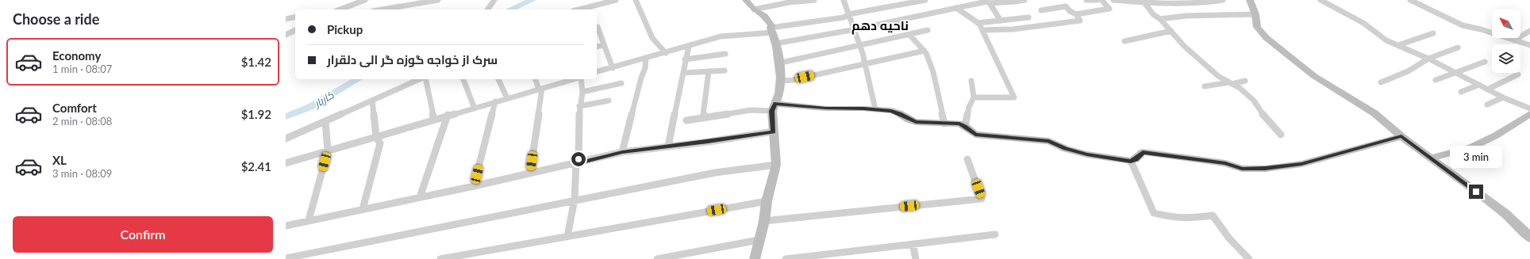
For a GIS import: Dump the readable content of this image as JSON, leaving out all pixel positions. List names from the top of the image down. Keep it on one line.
{"districts":["ناحیه دهم"],"water":["کاربار"],"north":"top left","page":{"heading":"Choose a ride","banner":["Pickup","سرک از خواجه گوزه گر الی دلقرار"],"list":[{"name":"Economy","note":"1 min · 08:07","value":"$1.42"},{"name":"Comfort","note":"2 min · 08:08","value":"$1.92"},{"name":"XL","note":"3 min · 08:09","value":"$2.41"}],"bubble":"3 min","buttons":"Confirm"}}
